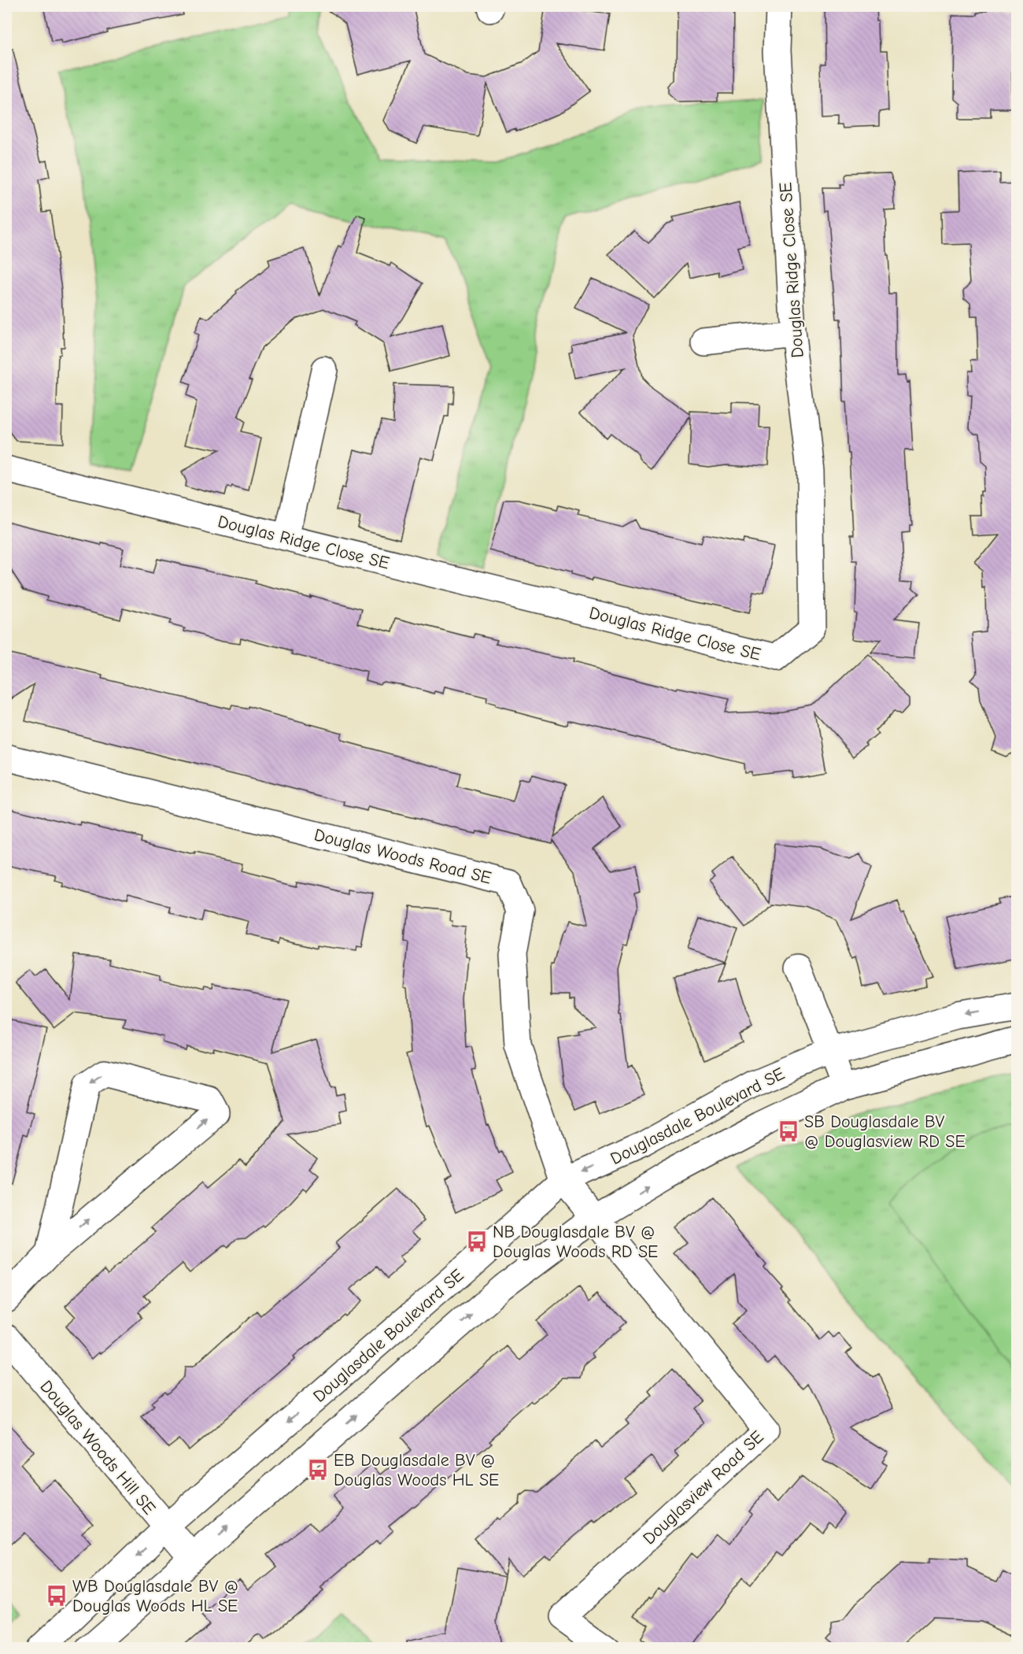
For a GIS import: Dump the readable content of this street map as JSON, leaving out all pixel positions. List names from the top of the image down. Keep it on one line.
{"streets":{"street":["Douglas Ridge Close SE","Douglas Woods Road SE","Douglasdale Boulevard SE","Douglas Woods Hill SE","Douglasview Road SE"]},"crossings":[["Douglas Woods Road SE","Douglasdale Boulevard SE"],["Douglas Woods Road SE","Douglasview Road SE"],["Douglasdale Boulevard SE","Douglas Woods Hill SE"]],"places":{"bus stop":["SB Douglasdale BV @ Douglasview RD SE","NB Douglasdale BV @ Douglas Woods RD SE","EB Douglasdale BV @ Douglas Woods HL SE","WB Douglasdale BV @ Douglas Woods HL SE"]}}
